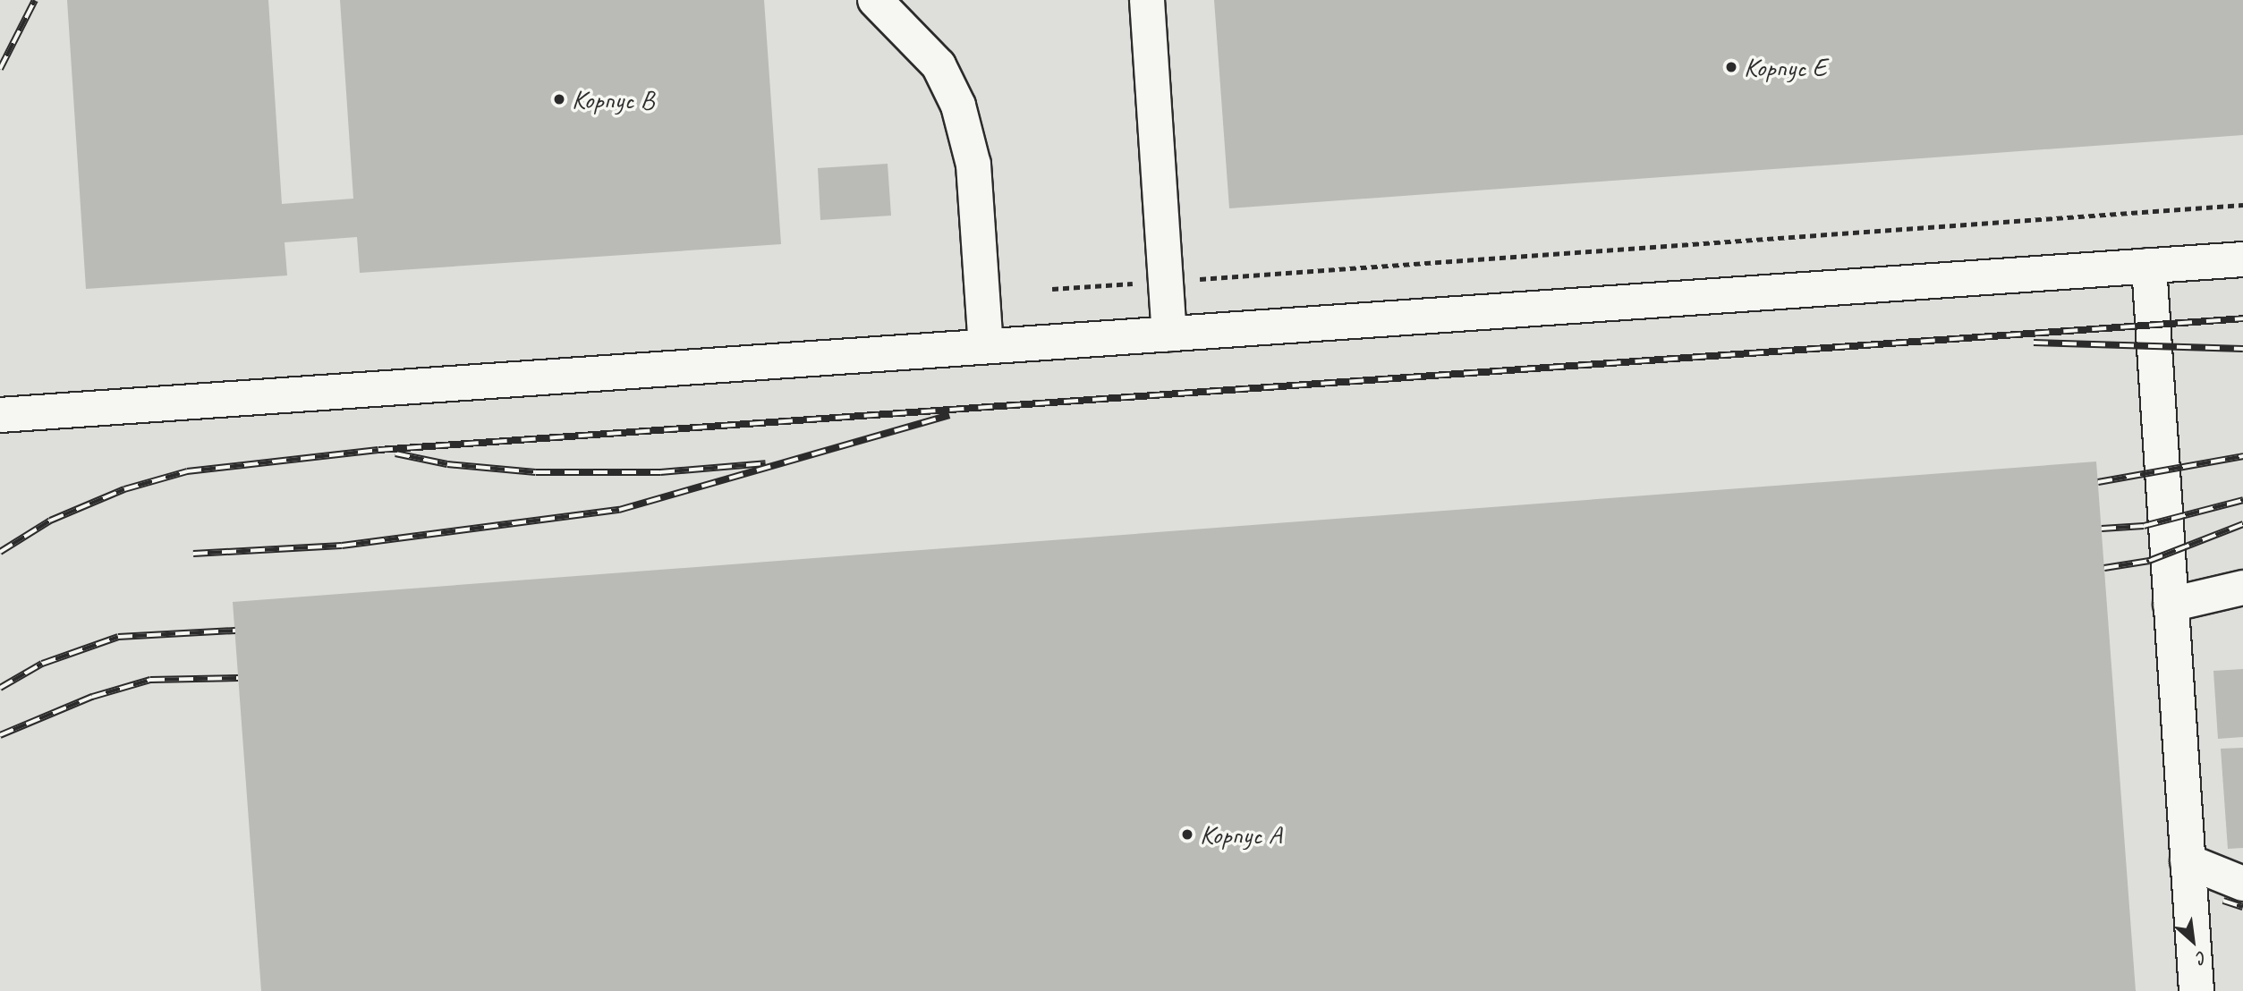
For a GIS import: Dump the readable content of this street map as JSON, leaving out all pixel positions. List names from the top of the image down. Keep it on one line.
{"places":["Корпус Е","Корпус В","Корпус А"],"north":"bottom right"}
